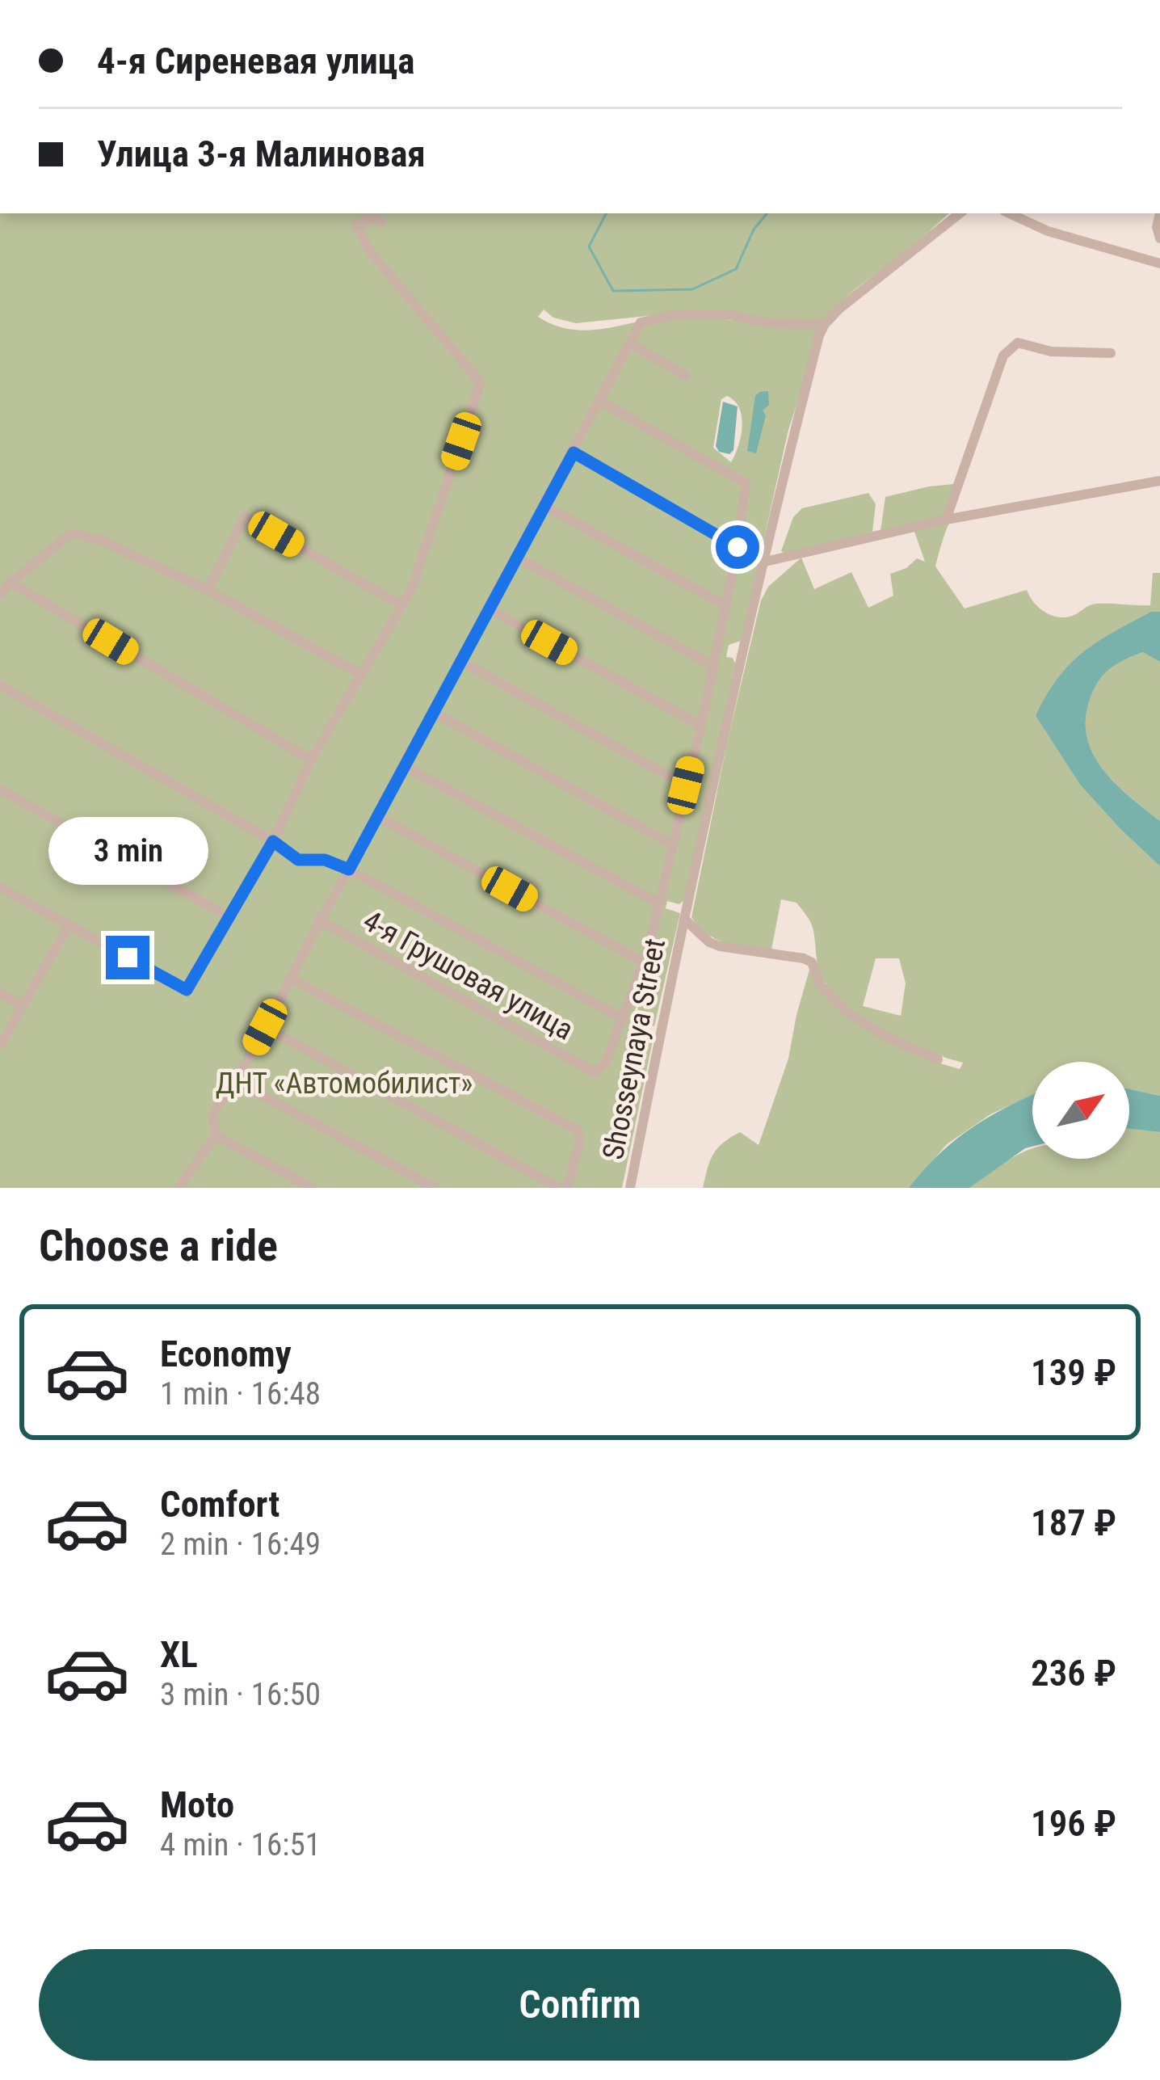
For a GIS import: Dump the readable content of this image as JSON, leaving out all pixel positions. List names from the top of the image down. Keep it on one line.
{"streets":{"street":["4-я Грушовая улица","Shosseynaya Street"]},"parks":["ДНТ «Автомобилист»"],"north":"top right","page":{"banner":["4-я Сиреневая улица","Улица 3-я Малиновая"],"bubble":"3 min","heading":"Choose a ride","list":[{"name":"Economy","note":"1 min · 16:48","value":"139 ₽"},{"name":"Comfort","note":"2 min · 16:49","value":"187 ₽"},{"name":"XL","note":"3 min · 16:50","value":"236 ₽"},{"name":"Moto","note":"4 min · 16:51","value":"196 ₽"}],"buttons":"Confirm"}}
